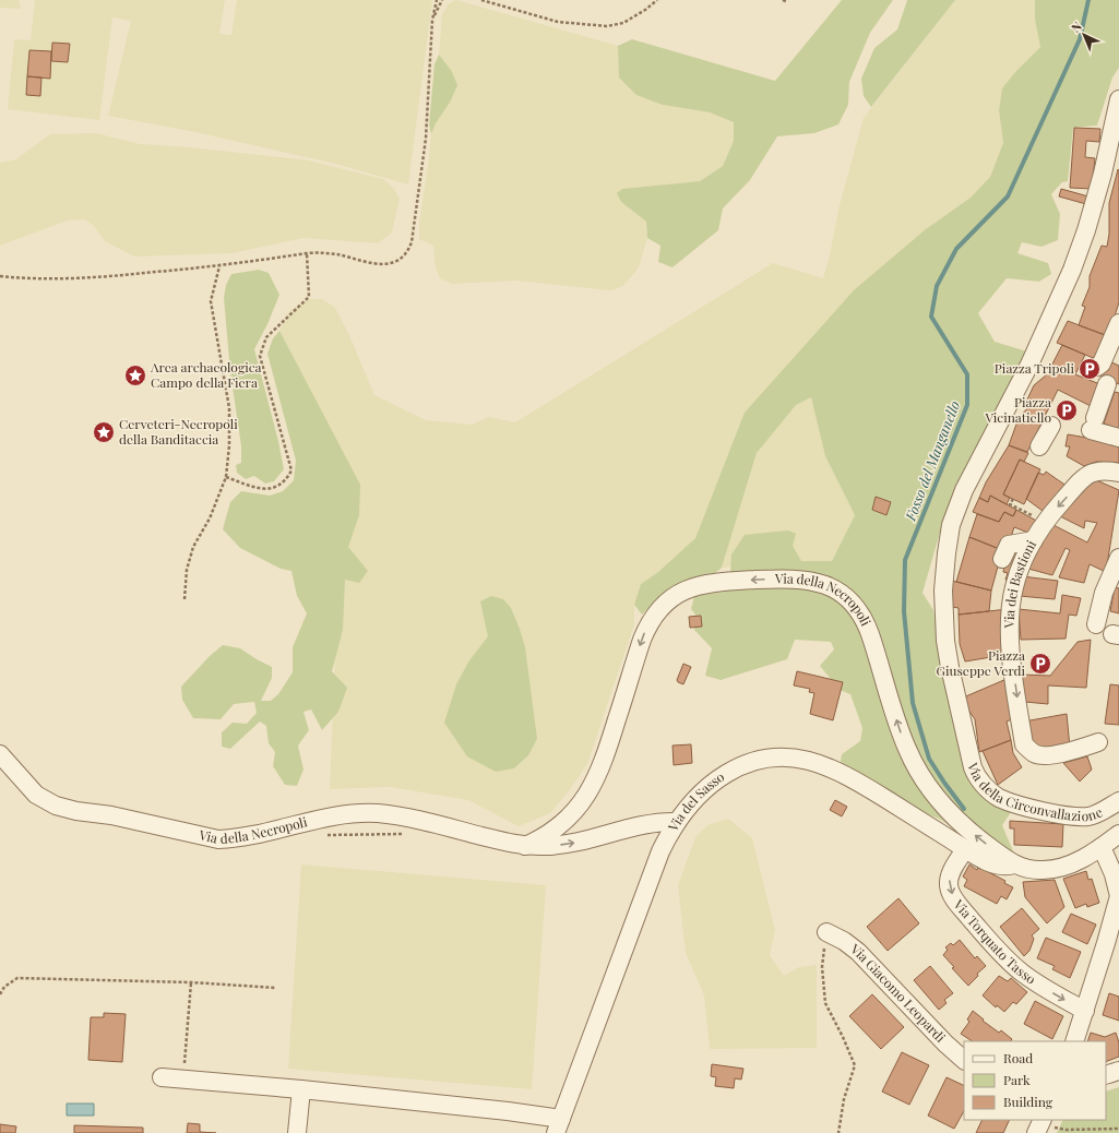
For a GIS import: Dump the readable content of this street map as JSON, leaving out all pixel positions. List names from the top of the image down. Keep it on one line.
{"streets":{"street":["Via dei Bastioni","Via della Necropoli","Via della Circonvallazione","Via del Sasso","Via Torquato Tasso","Via Giacomo Leopardi"]},"crossings":[["Via della Necropoli","Via del Sasso"],["Via del Sasso","Via Torquato Tasso"]],"one_way":["Via Torquato Tasso"],"water":["Fosso del Manganello"],"places":{"parking":["Piazza Tripoli","Piazza Vicinatiello","Piazza Giuseppe Verdi"],"place":["Area archaeologica Campo della Fiera","Cerveteri-Necropoli della Banditaccia"]},"legend":["Road","Park","Building"],"north":"top left"}
